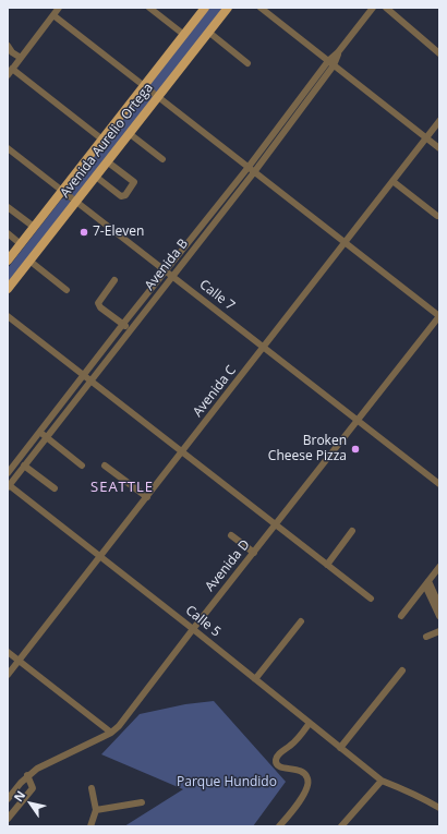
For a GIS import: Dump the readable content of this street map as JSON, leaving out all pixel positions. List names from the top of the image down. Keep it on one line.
{"streets":{"main road":["Avenida Aurelio Ortega"],"street":["Avenida B","Calle 7","Avenida C","Avenida D","Calle 5"]},"crossings":[["Avenida Aurelio Ortega","Calle 7"],["Avenida B","Calle 7"],["Avenida B","Calle 5"],["Calle 7","Avenida C"],["Calle 7","Avenida D"],["Avenida C","Calle 5"],["Avenida D","Calle 5"]],"districts":["SEATTLE"],"parks":["Parque Hundido"],"places":["7-Eleven","Broken Cheese Pizza"],"north":"top left"}
